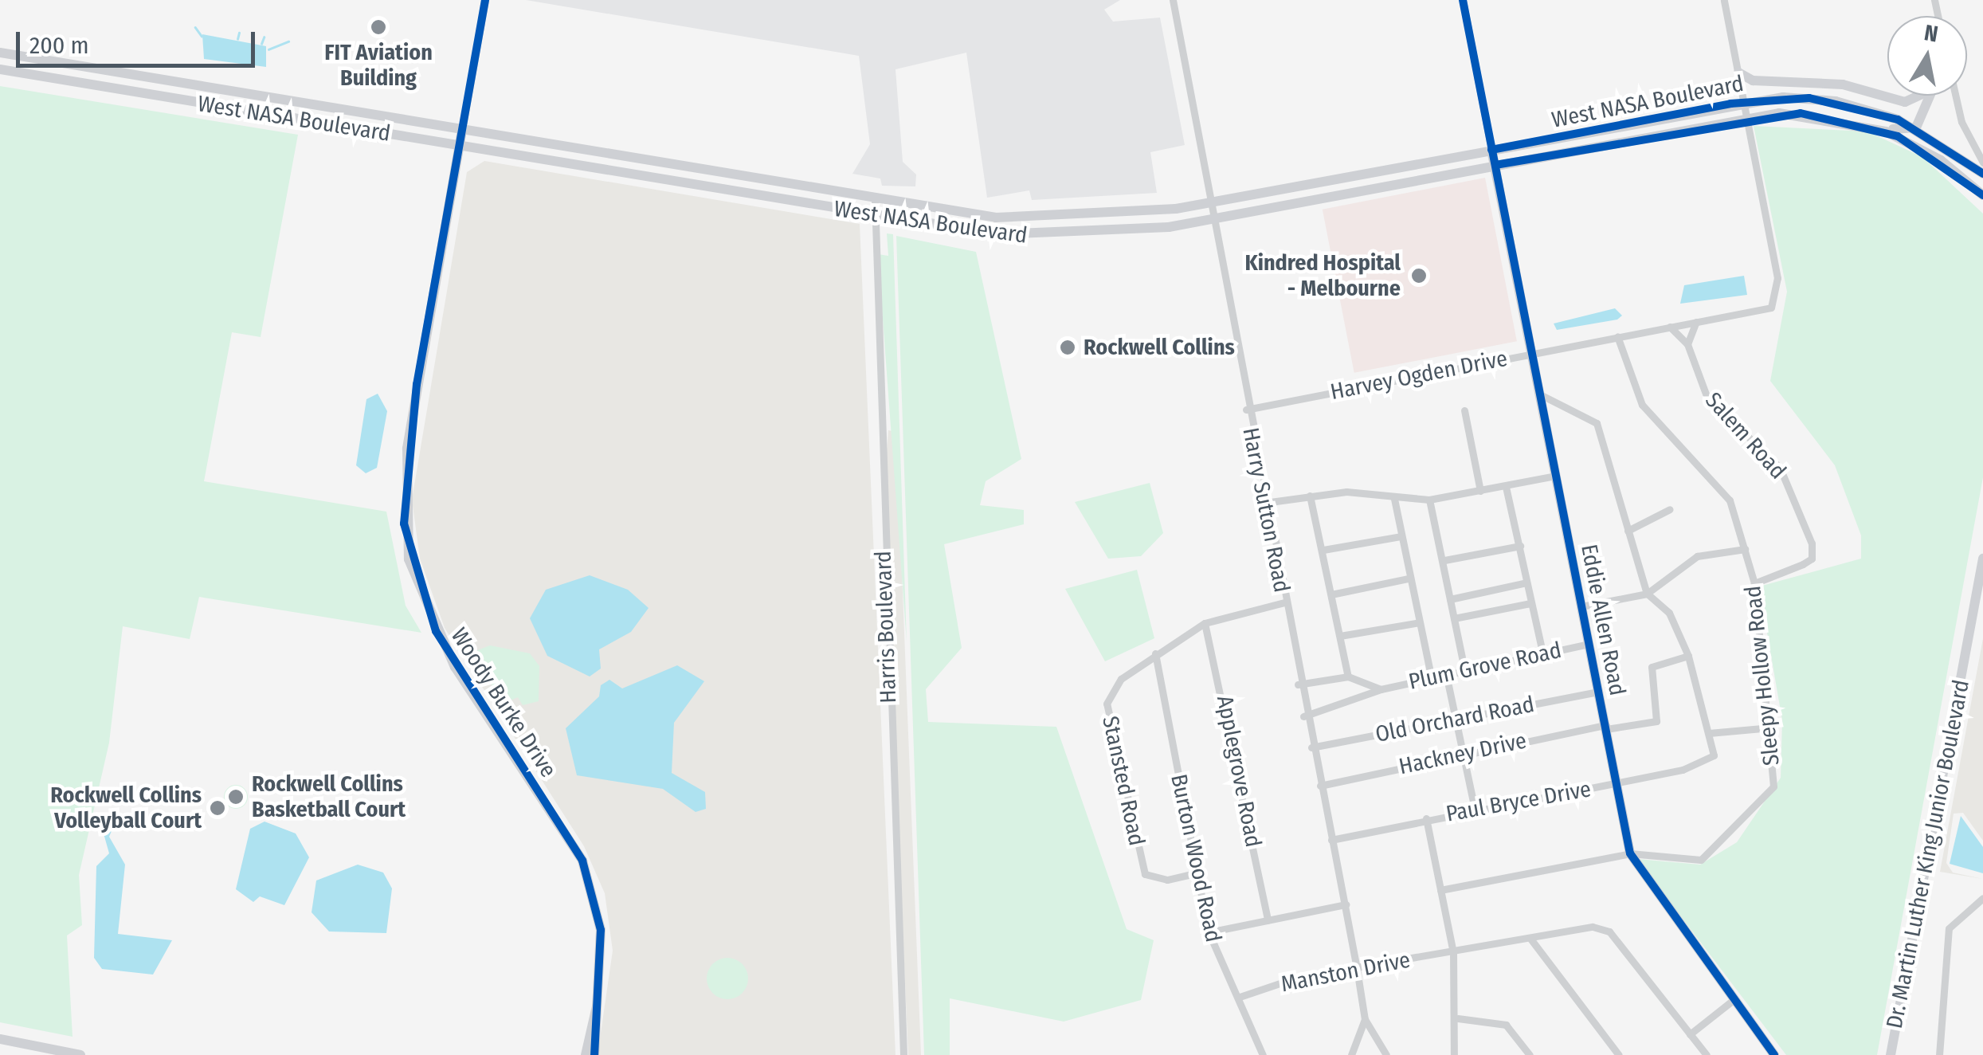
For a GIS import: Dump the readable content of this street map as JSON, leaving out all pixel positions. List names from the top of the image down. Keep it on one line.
{"streets":{"main road":["West NASA Boulevard","Eddie Allen Road","Woody Burke Drive","Dr. Martin Luther King Junior Boulevard"],"street":["Harvey Ogden Drive","Salem Road","Harry Sutton Road","Harris Boulevard","Plum Grove Road","Sleepy Hollow Road","Old Orchard Road","Hackney Drive","Applegrove Road","Stansted Road","Paul Bryce Drive","Burton Wood Road","Manston Drive"]},"crossings":[["West NASA Boulevard","Harvey Ogden Drive"],["West NASA Boulevard","Harry Sutton Road"],["West NASA Boulevard","Eddie Allen Road"],["West NASA Boulevard","Harris Boulevard"],["West NASA Boulevard","Woody Burke Drive"],["Harvey Ogden Drive","Salem Road"],["Harvey Ogden Drive","Harry Sutton Road"],["Harvey Ogden Drive","Eddie Allen Road"],["Harvey Ogden Drive","Sleepy Hollow Road"],["Salem Road","Sleepy Hollow Road"],["Harry Sutton Road","Plum Grove Road"],["Harry Sutton Road","Old Orchard Road"],["Harry Sutton Road","Hackney Drive"],["Harry Sutton Road","Stansted Road"],["Harry Sutton Road","Paul Bryce Drive"],["Harry Sutton Road","Manston Drive"],["Eddie Allen Road","Plum Grove Road"],["Eddie Allen Road","Sleepy Hollow Road"],["Eddie Allen Road","Old Orchard Road"],["Eddie Allen Road","Hackney Drive"],["Eddie Allen Road","Paul Bryce Drive"],["Applegrove Road","Stansted Road"],["Stansted Road","Burton Wood Road"],["Burton Wood Road","Manston Drive"]],"places":["FIT Aviation Building","Kindred Hospital - Melbourne","Rockwell Collins","Rockwell Collins Basketball Court","Rockwell Collins Volleyball Court"],"scale_bar":"200 m","north":"top"}
